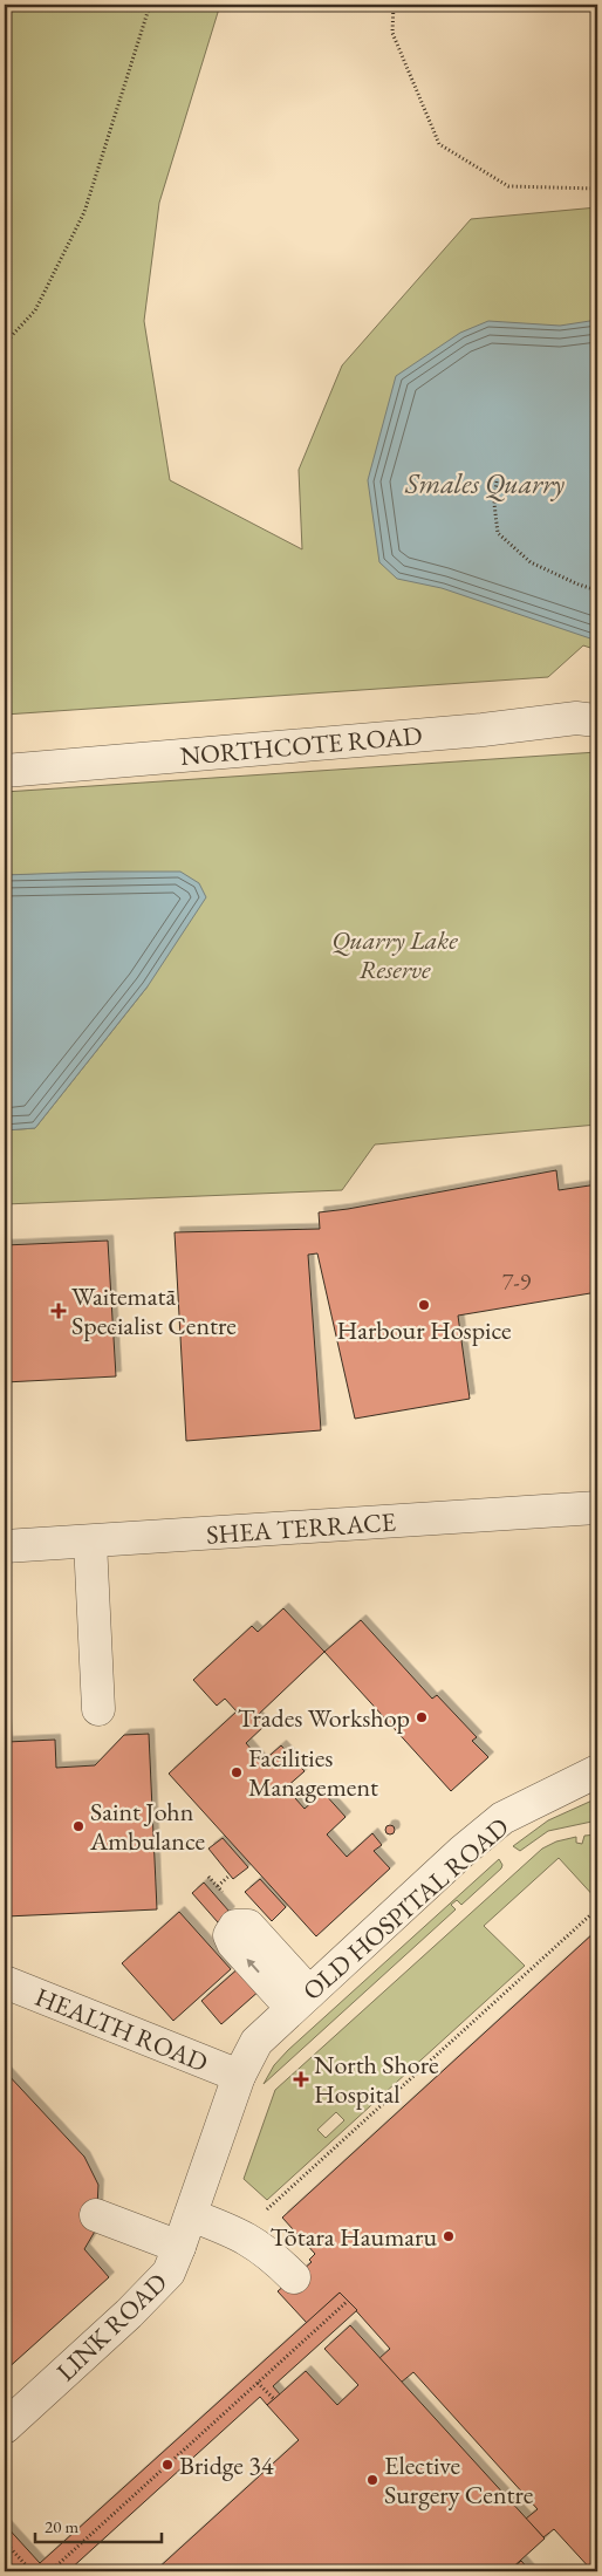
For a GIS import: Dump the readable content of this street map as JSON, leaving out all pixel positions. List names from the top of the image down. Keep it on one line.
{"streets":{"street":["NORTHCOTE ROAD","SHEA TERRACE","OLD HOSPITAL ROAD","HEALTH ROAD","LINK ROAD"]},"crossings":[["OLD HOSPITAL ROAD","HEALTH ROAD"],["OLD HOSPITAL ROAD","LINK ROAD"],["HEALTH ROAD","LINK ROAD"]],"water":["Smales Quarry"],"parks":["Quarry Lake Reserve"],"places":{"other":["Harbour Hospice","Trades Workshop","Facilities Management","Saint John Ambulance","Tōtara Haumaru","Bridge 34","Elective Surgery Centre"],"health":["Waitematā Specialist Centre","North Shore Hospital"]},"house_numbers":["7-9"],"scale_bar":"20 m"}
